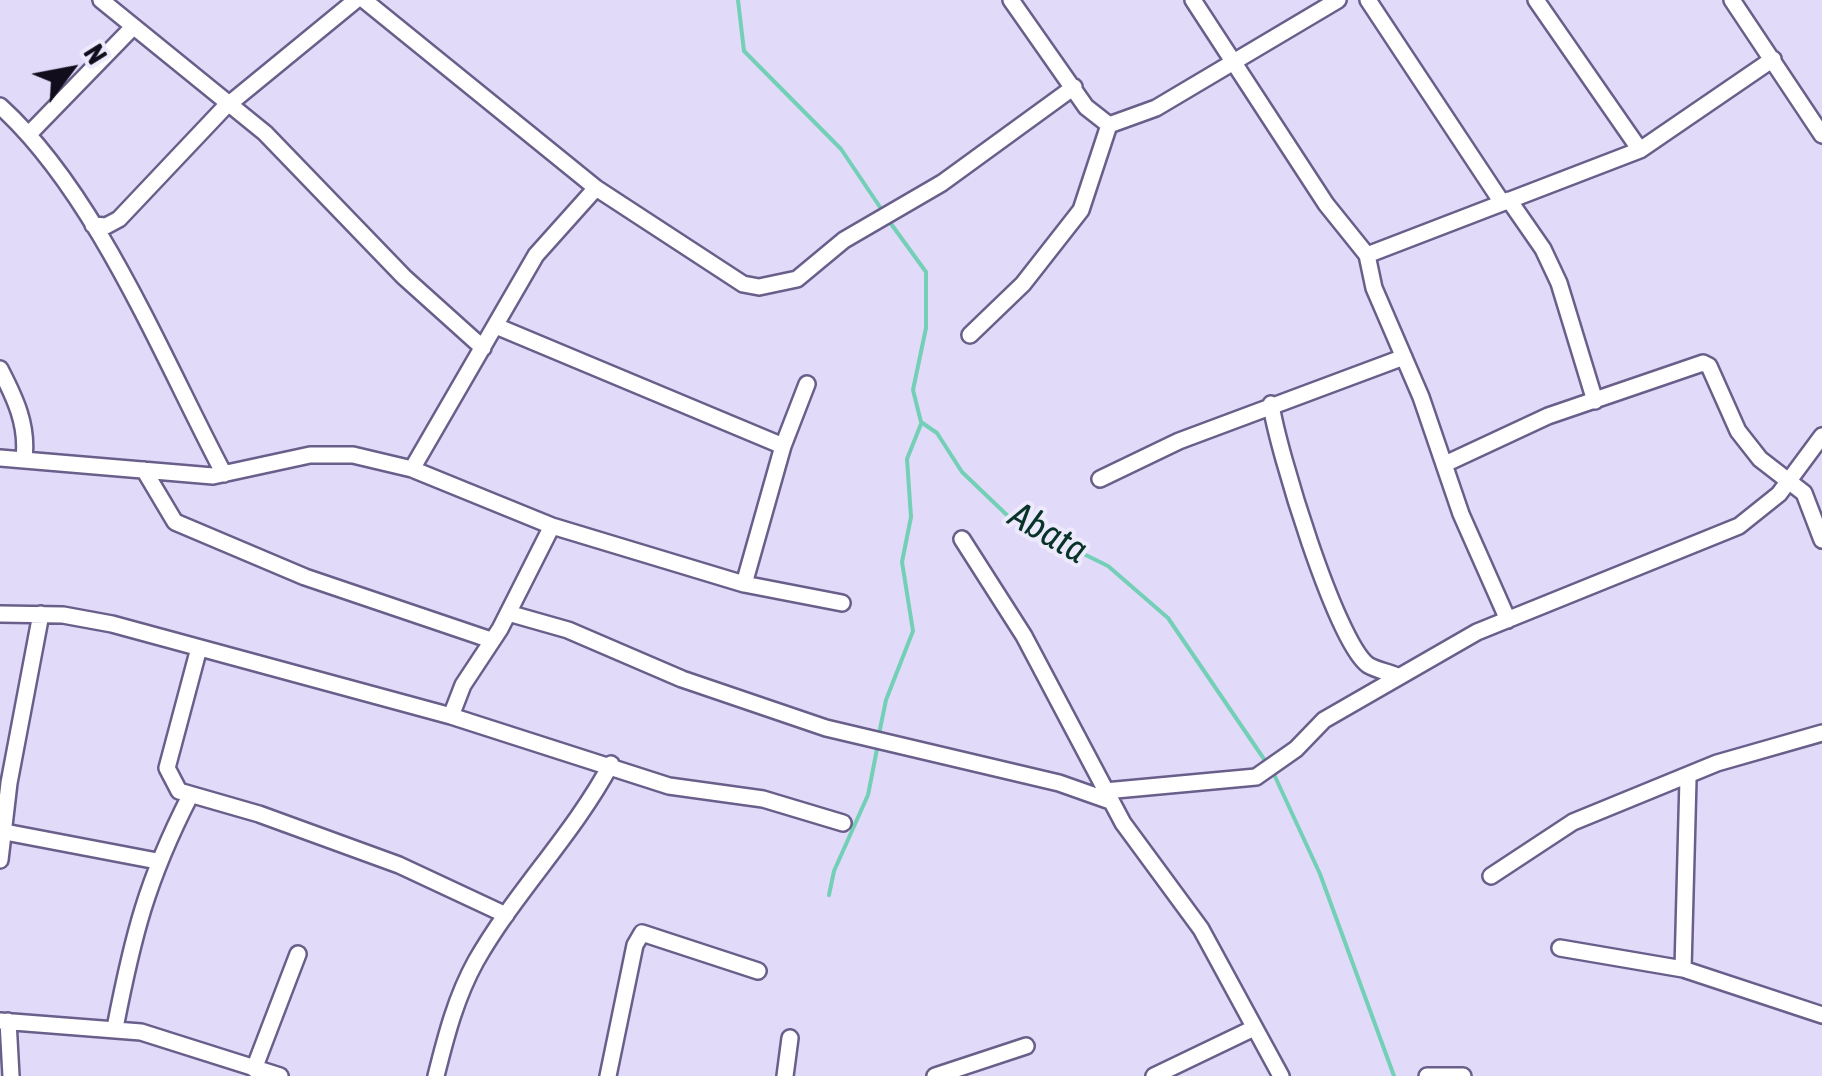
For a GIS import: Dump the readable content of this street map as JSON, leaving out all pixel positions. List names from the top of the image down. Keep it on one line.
{"water":["Abata"],"north":"top right"}
